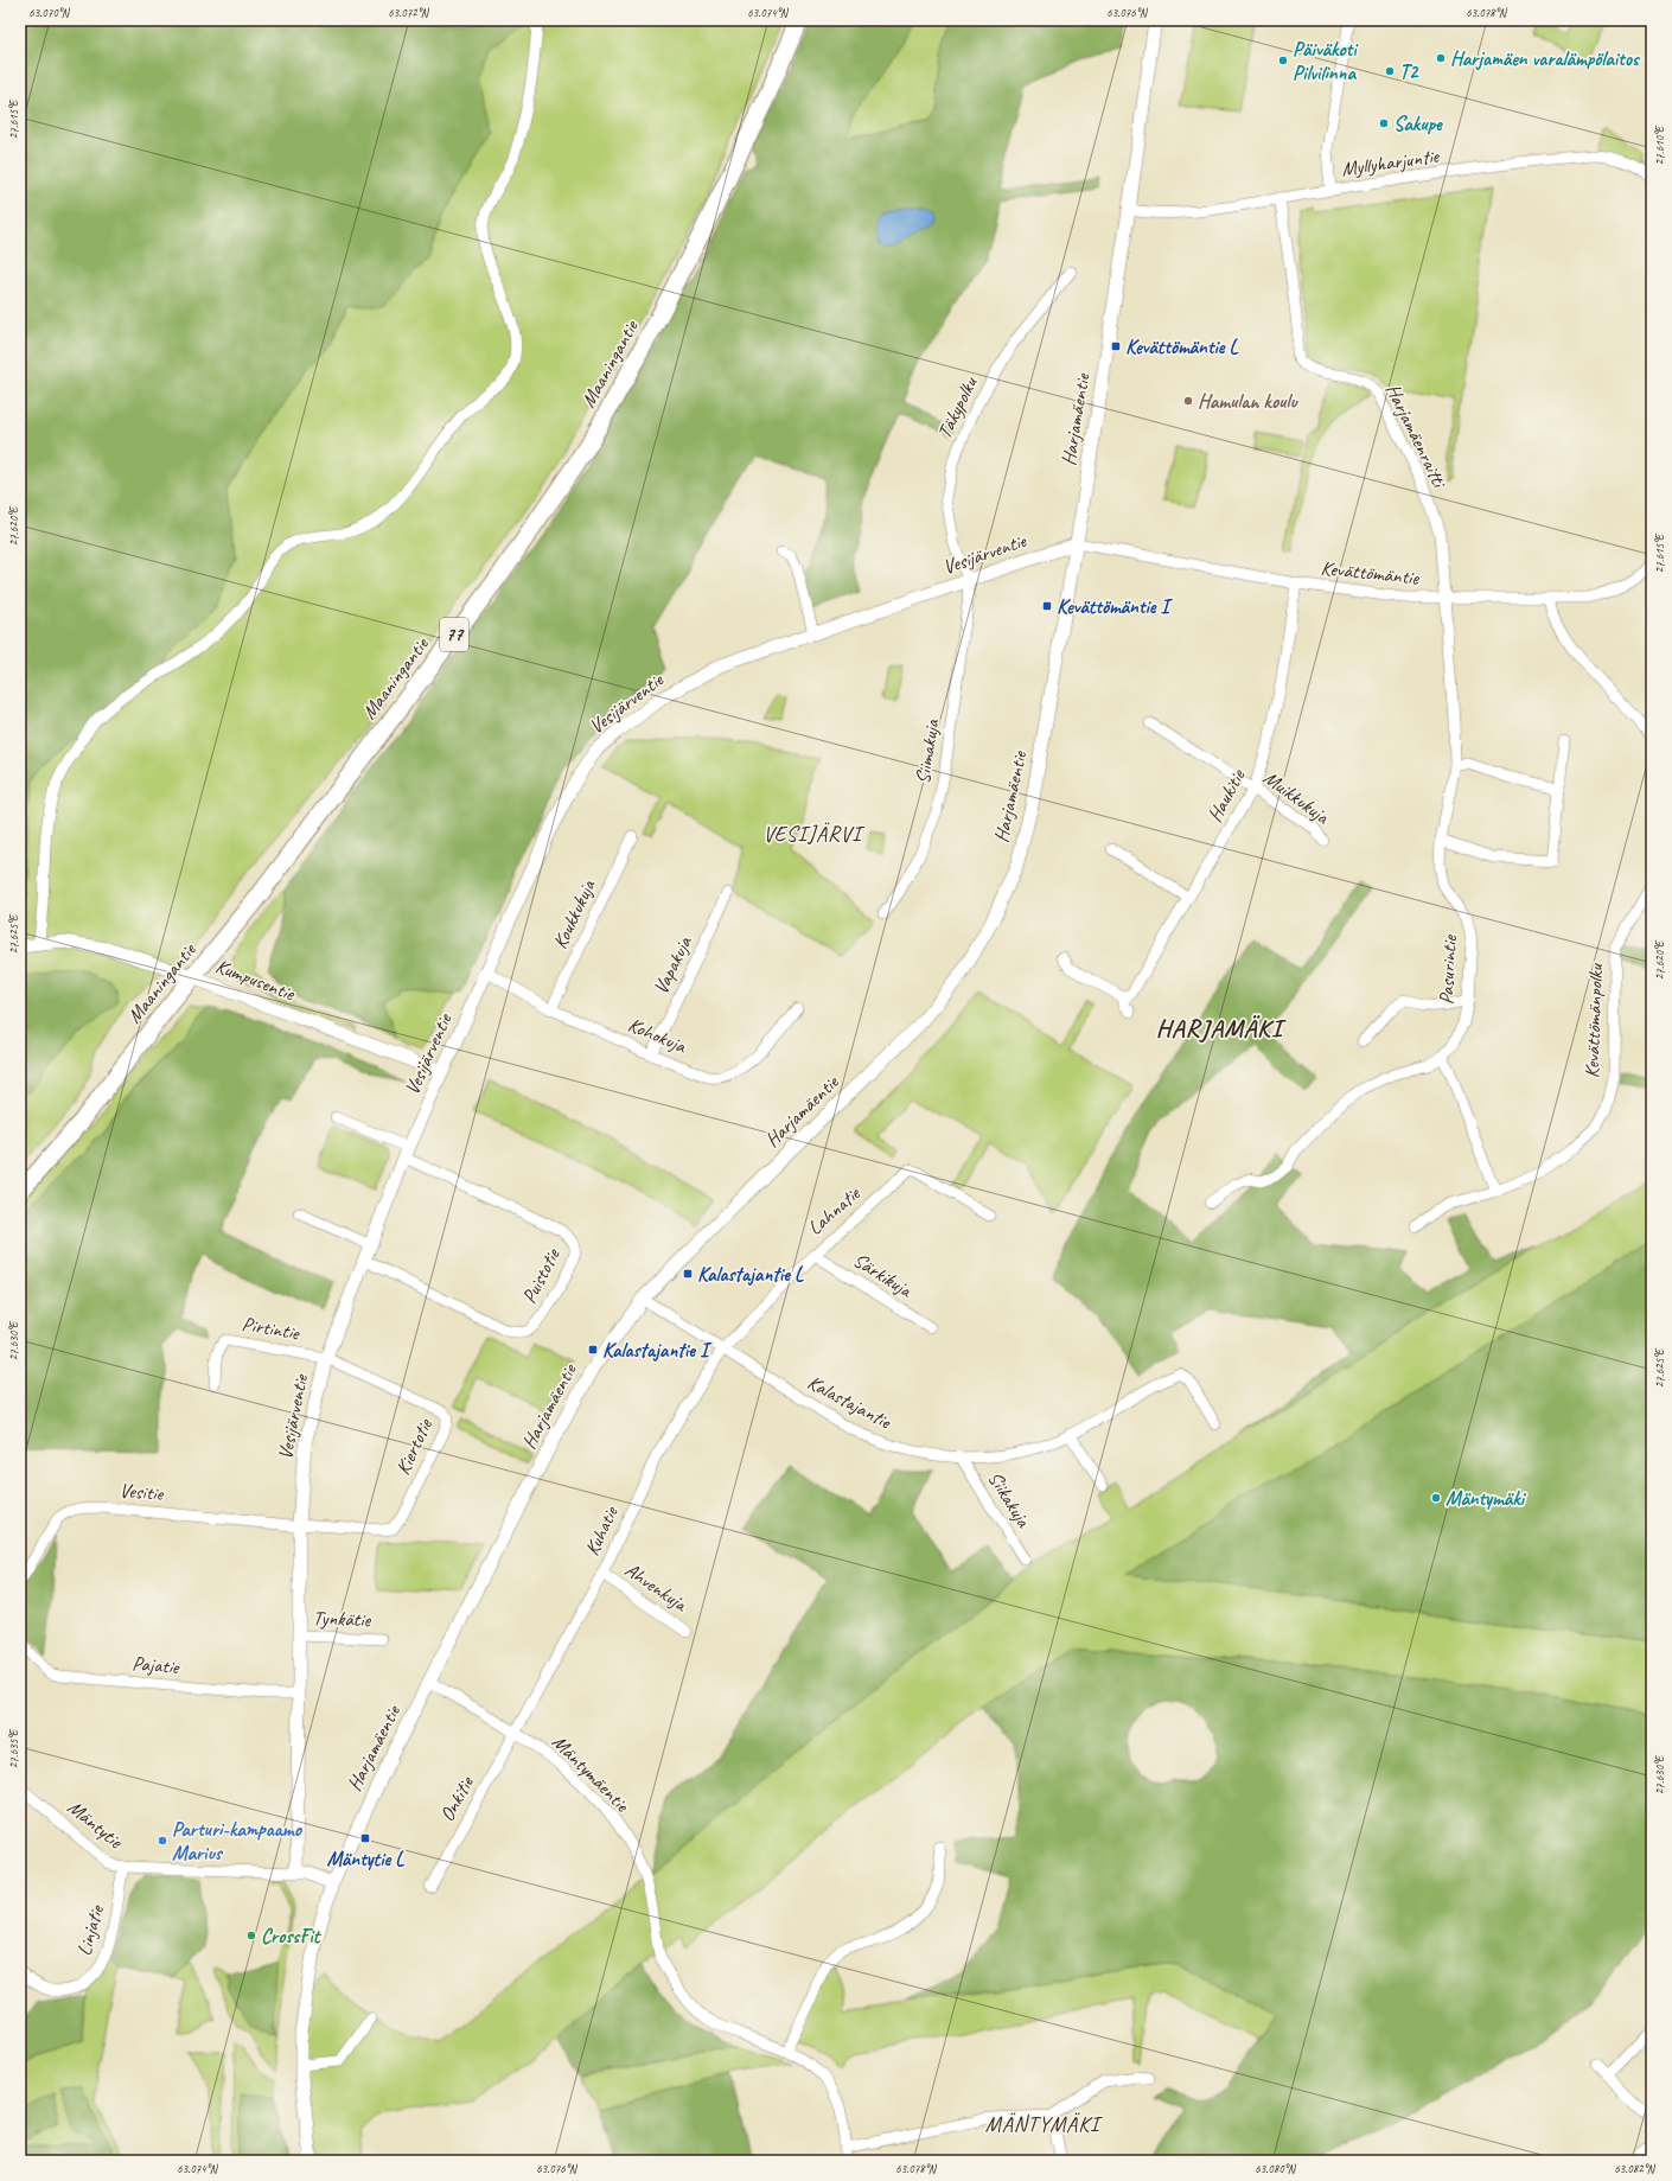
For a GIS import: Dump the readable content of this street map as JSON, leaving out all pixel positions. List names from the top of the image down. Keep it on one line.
{"streets":{"main road":["Maaningantie","77"],"street":["Myllyharjuntie","Täkypolku","Harjamäentie","Harjamäenraitti","Vesijärventie","Kevättömäntie","Siimakuja","Haukitie","Muikkukuja","Koukkukuja","Vapakuja","Pasurintie","Kumpusentie","Kevättömänpolku","Kohokuja","Lahnatie","Särkikuja","Puistotie","Pirtintie","Kalastajantie","Kiertotie","Vesitie","Siikakuja","Kuhatie","Ahvenkuja","Tynkätie","Pajatie","Mäntymäentie","Onkitie","Mäntytie","Linjatie"]},"crossings":[["Myllyharjuntie","Harjamäentie"],["Myllyharjuntie","Harjamäenraitti"],["Maaningantie","Kumpusentie"],["Täkypolku","Vesijärventie"],["Täkypolku","Siimakuja"],["Harjamäentie","Vesijärventie"],["Harjamäentie","Kevättömäntie"],["Harjamäentie","Kalastajantie"],["Harjamäentie","Mäntymäentie"],["Harjamäenraitti","Kevättömäntie"],["Harjamäenraitti","Pasurintie"],["Vesijärventie","Kevättömäntie"],["Vesijärventie","Siimakuja"],["Vesijärventie","Kumpusentie"],["Vesijärventie","Kohokuja"],["Vesijärventie","Puistotie"],["Vesijärventie","Pirtintie"],["Vesijärventie","Kiertotie"],["Vesijärventie","Vesitie"],["Vesijärventie","Tynkätie"],["Vesijärventie","Pajatie"],["Vesijärventie","Mäntytie"],["Kevättömäntie","Haukitie"],["Kevättömäntie","Pasurintie"],["Haukitie","Muikkukuja"],["Koukkukuja","Kohokuja"],["Vapakuja","Kohokuja"],["Lahnatie","Särkikuja"],["Lahnatie","Kalastajantie"],["Lahnatie","Kuhatie"],["Pirtintie","Kiertotie"],["Kalastajantie","Siikakuja"],["Kalastajantie","Kuhatie"],["Kiertotie","Vesitie"],["Kuhatie","Ahvenkuja"],["Kuhatie","Mäntymäentie"],["Kuhatie","Onkitie"],["Mäntymäentie","Onkitie"],["Mäntytie","Linjatie"]],"districts":["VESIJÄRVI","HARJAMÄKI","MÄNTYMÄKI"],"places":{"other":["Harjamäen varalämpölaitos","Päiväkoti Pilvilinna","T2","Sakupe","Hamulan koulu","Mäntymäki","Parturi-kampaamo Marius","CrossFit"],"transit":["Kevättömäntie L","Kevättömäntie I","Kalastajantie L","Kalastajantie I","Mäntytie L"]},"coordinates":["63.070°N","63.072°N","63.074°N","63.076°N","63.078°N","27.615°E","27.610°E","27.620°E","27.625°E","27.630°E","27.635°E","63.080°N","63.082°N"]}
